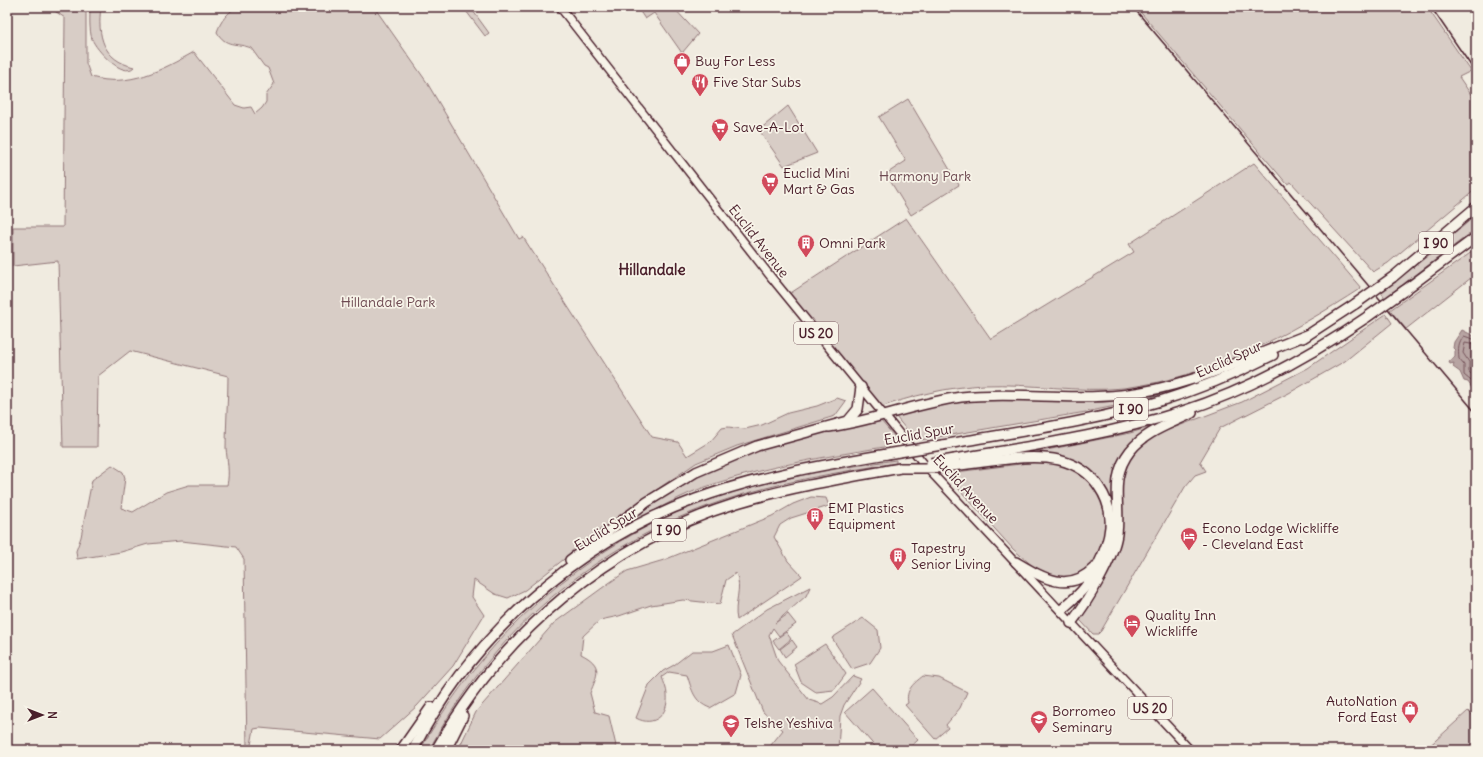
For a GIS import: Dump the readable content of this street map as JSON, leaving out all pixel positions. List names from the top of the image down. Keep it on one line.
{"streets":{"highway":["I 90","Euclid Spur"],"main road":["Euclid Avenue","US 20"]},"districts":["Hillandale"],"parks":["Harmony Park","Hillandale Park"],"places":{"shop":["Buy For Less","AutoNation Ford East"],"restaurant":["Five Star Subs"],"supermarket":["Save-A-Lot","Euclid Mini Mart & Gas"],"building":["Omni Park","EMI Plastics Equipment","Tapestry Senior Living"],"hotel":["Econo Lodge Wickliffe - Cleveland East","Quality Inn Wickliffe"],"school or university":["Borromeo Seminary","Telshe Yeshiva"]},"north":"right"}
